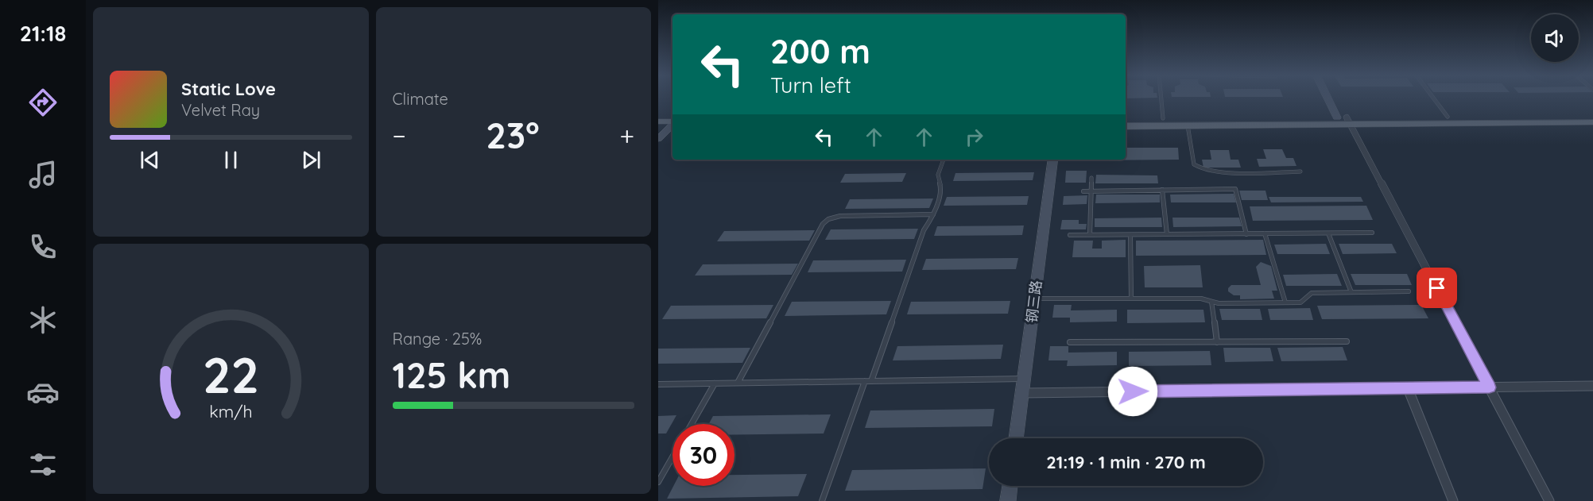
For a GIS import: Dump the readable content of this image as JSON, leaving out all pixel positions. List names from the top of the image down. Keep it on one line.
{"streets":{"street":["钢三路"]},"page":{"tabs":"21:18","tile":["Climate",["Range · 25%","125 km"]],"turn":["200 m","Turn left"],"song":["Static Love","Velvet Ray"],"heat":["−","23°","+"],"limit":"30","trip":"21:19 · 1 min · 270 m","gauge":["22","km/h"]}}
